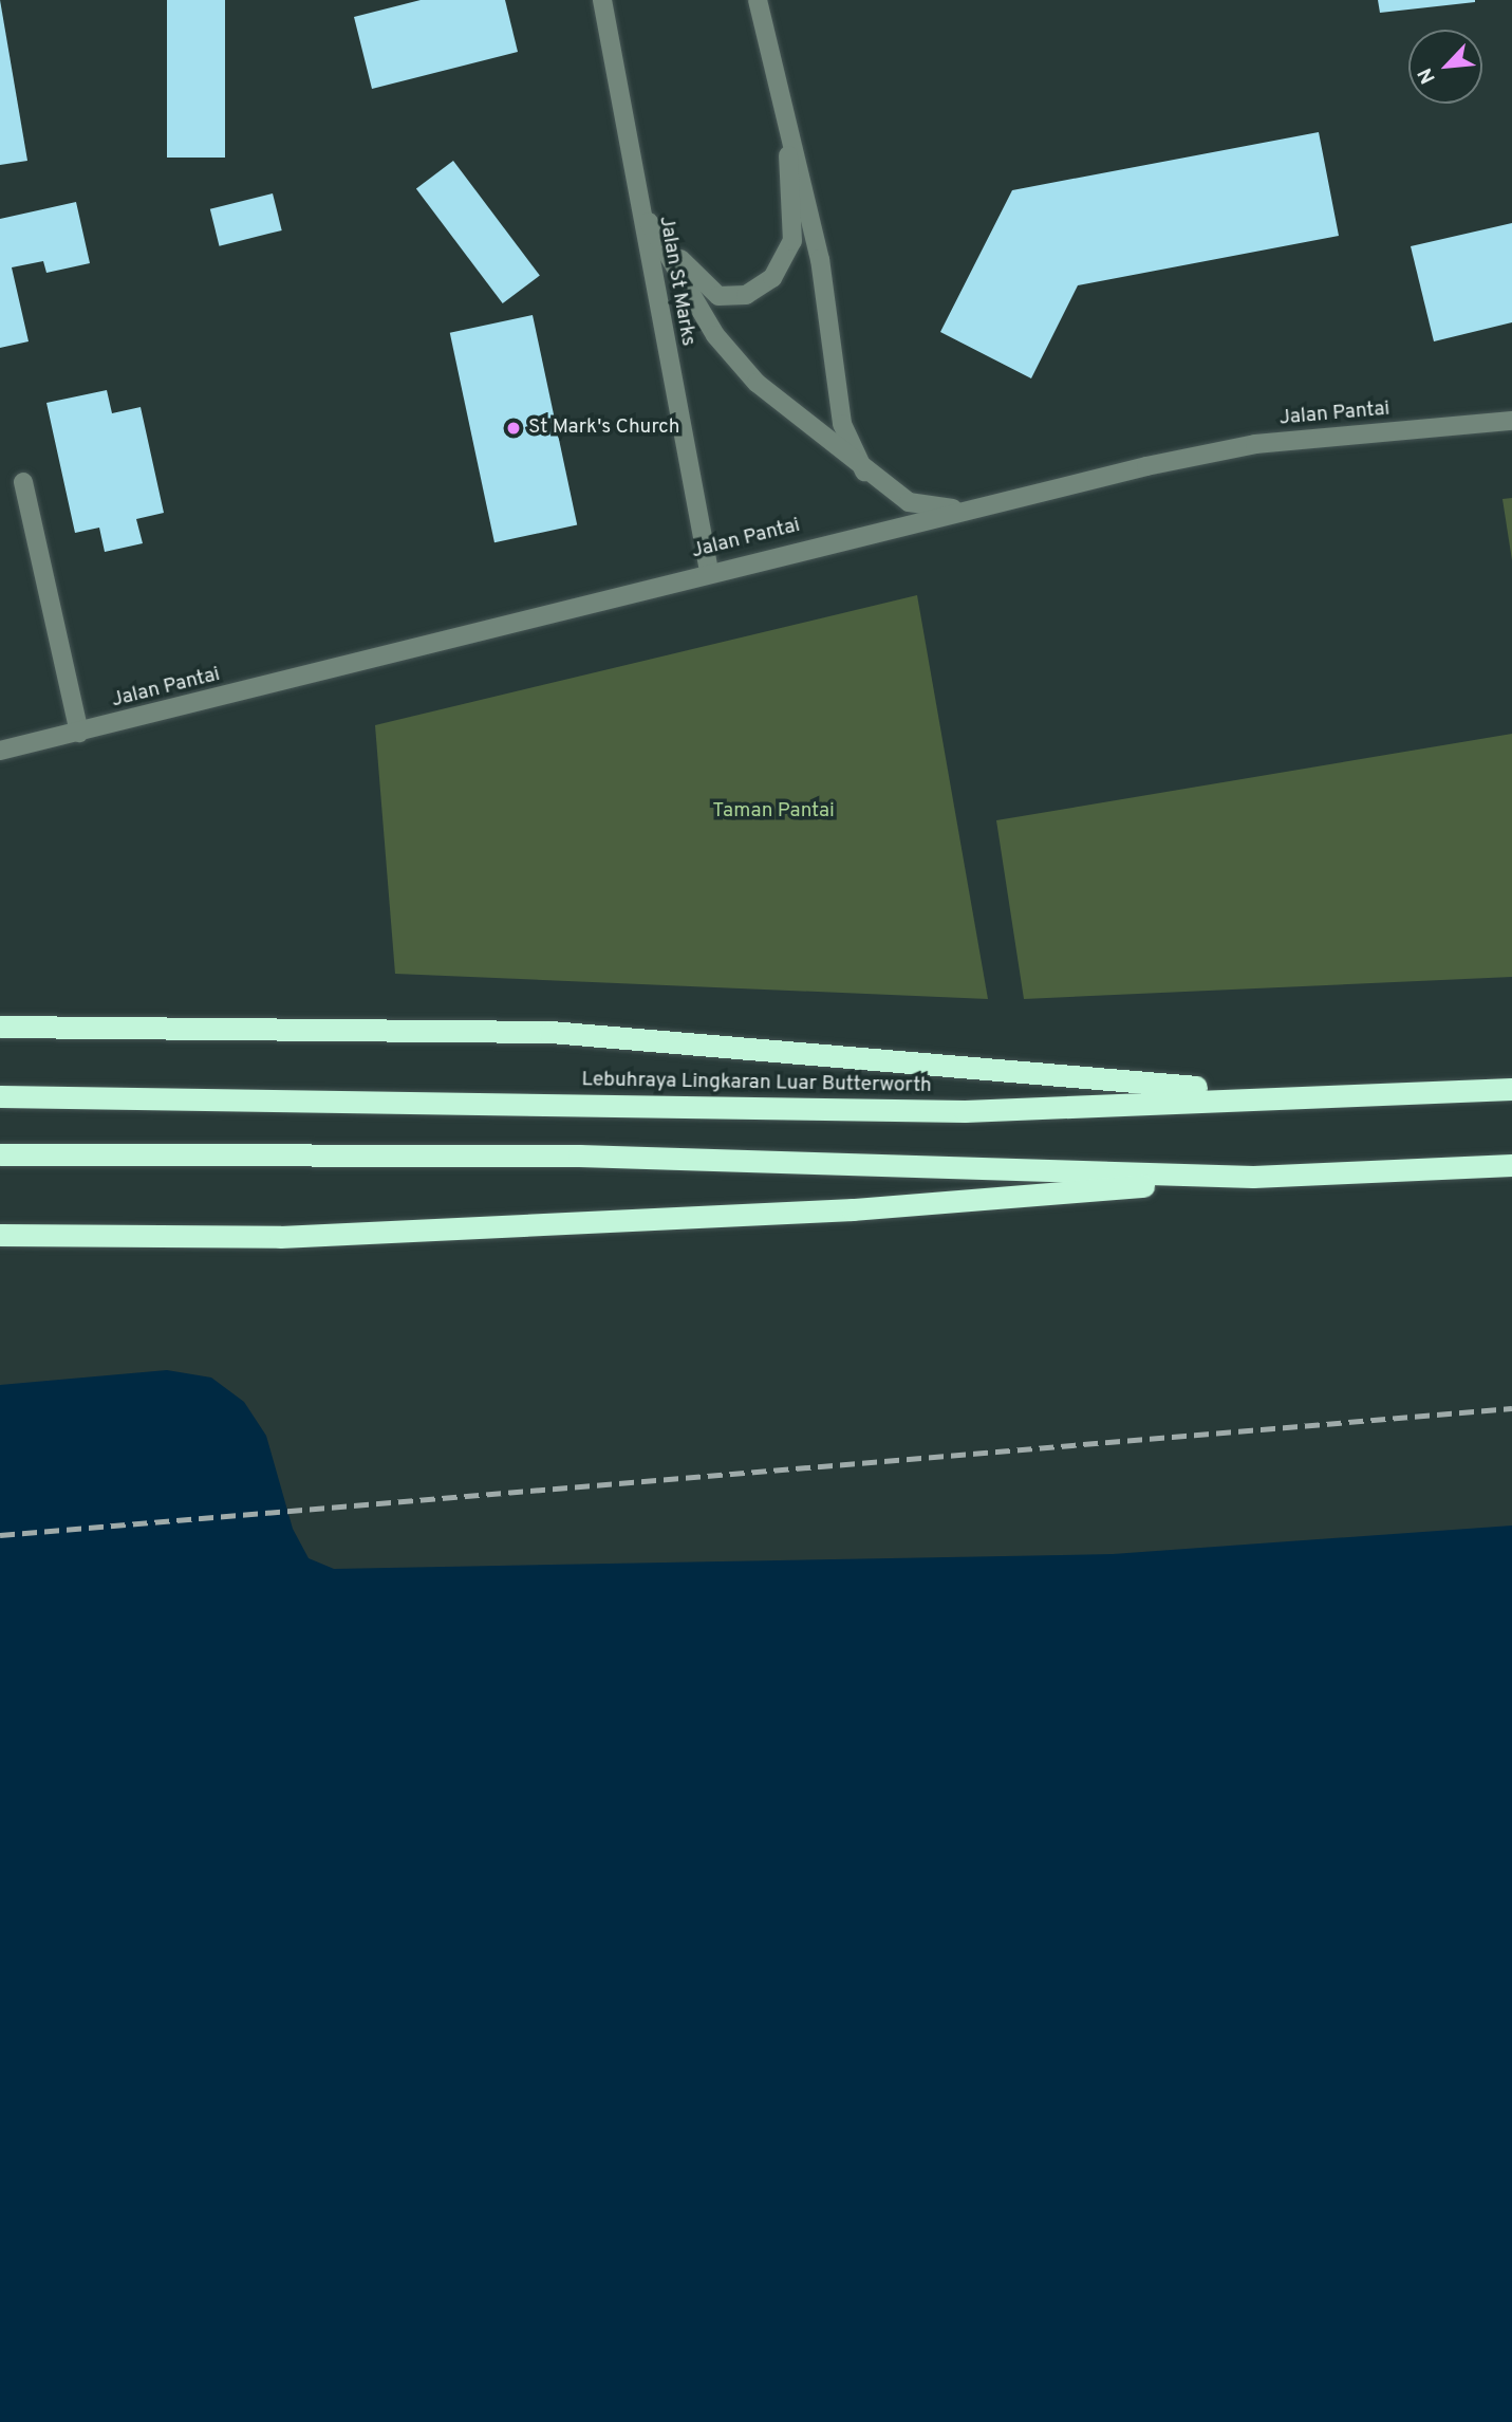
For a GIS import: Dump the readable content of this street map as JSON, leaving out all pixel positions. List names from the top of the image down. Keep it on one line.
{"streets":{"highway":["Lebuhraya Lingkaran Luar Butterworth"],"street":["Jalan St Marks","Jalan Pantai"]},"crossings":[["Jalan St Marks","Jalan Pantai"]],"parks":["Taman Pantai"],"places":["St Mark's Church"],"north":"bottom left"}
